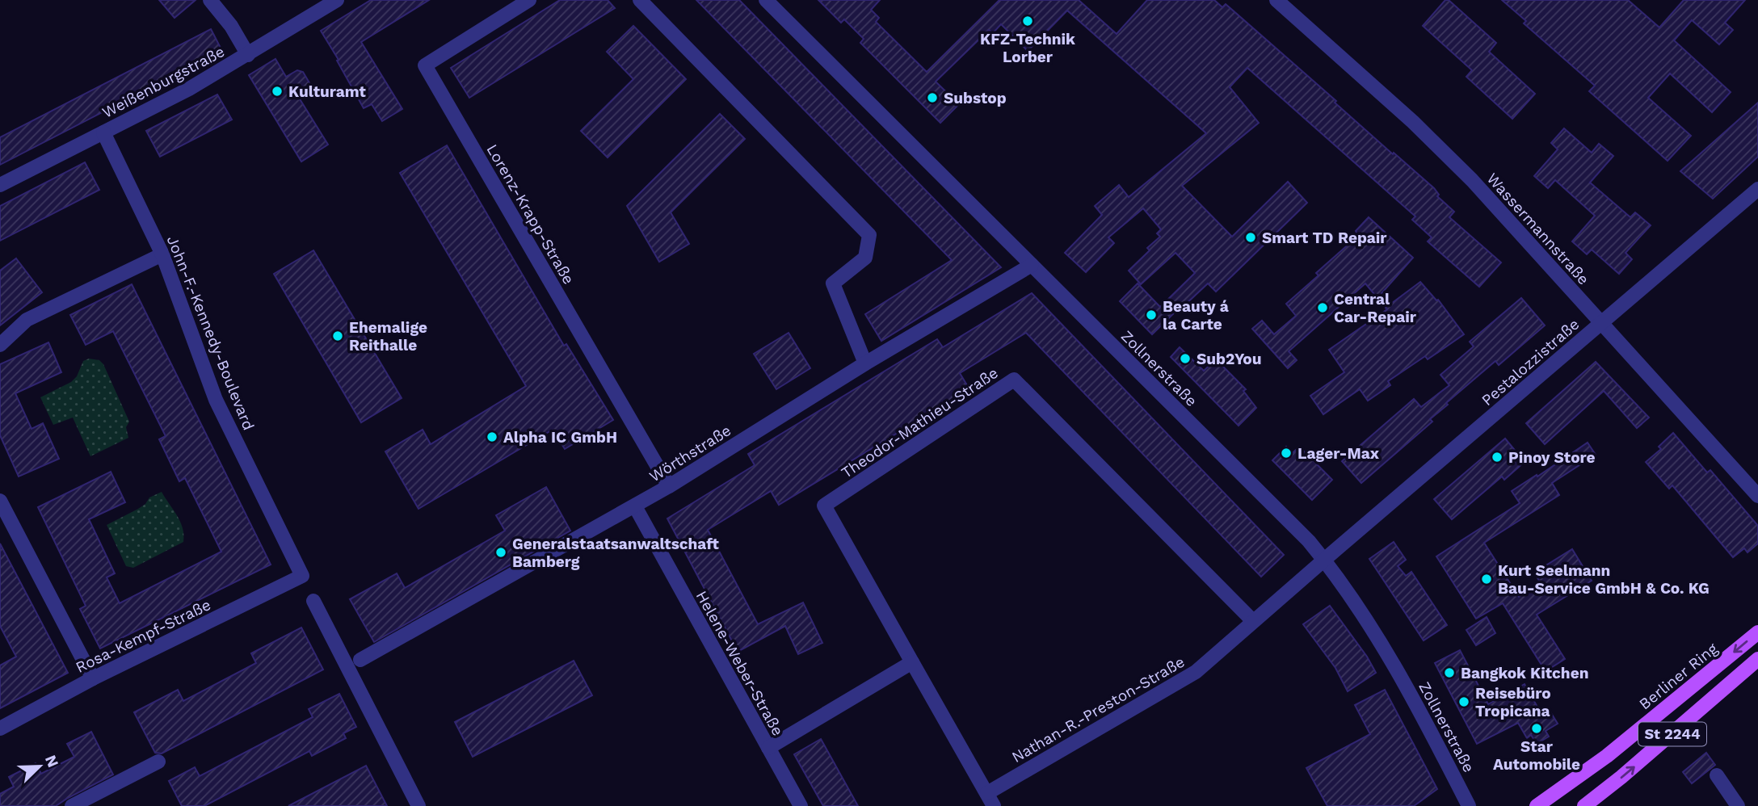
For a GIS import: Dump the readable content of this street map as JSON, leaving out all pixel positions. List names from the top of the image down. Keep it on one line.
{"streets":{"main road":["Berliner Ring","St 2244"],"street":["Weißenburgstraße","Lorenz-Krapp-Straße","Wassermannstraße","John-F.-Kennedy-Boulevard","Pestalozzistraße","Zollnerstraße","Theodor-Mathieu-Straße","Wörthstraße","Rosa-Kempf-Straße","Helene-Weber-Straße","Nathan-R.-Preston-Straße"]},"crossings":[["Weißenburgstraße","John-F.-Kennedy-Boulevard"],["Lorenz-Krapp-Straße","Wörthstraße"],["Wassermannstraße","Pestalozzistraße"],["John-F.-Kennedy-Boulevard","Rosa-Kempf-Straße"],["Pestalozzistraße","Zollnerstraße"],["Pestalozzistraße","Nathan-R.-Preston-Straße"],["Zollnerstraße","Wörthstraße"],["Zollnerstraße","Nathan-R.-Preston-Straße"],["Theodor-Mathieu-Straße","Nathan-R.-Preston-Straße"],["Wörthstraße","Helene-Weber-Straße"]],"places":["KFZ-Technik Lorber","Kulturamt","Substop","Smart TD Repair","Central Car-Repair","Beauty á la Carte","Ehemalige Reithalle","Sub2You","Alpha IC GmbH","Lager-Max","Pinoy Store","Generalstaatsanwaltschaft Bamberg","Kurt Seelmann Bau-Service GmbH & Co. KG","Bangkok Kitchen","Reisebüro Tropicana","Star Automobile"],"north":"top right"}
